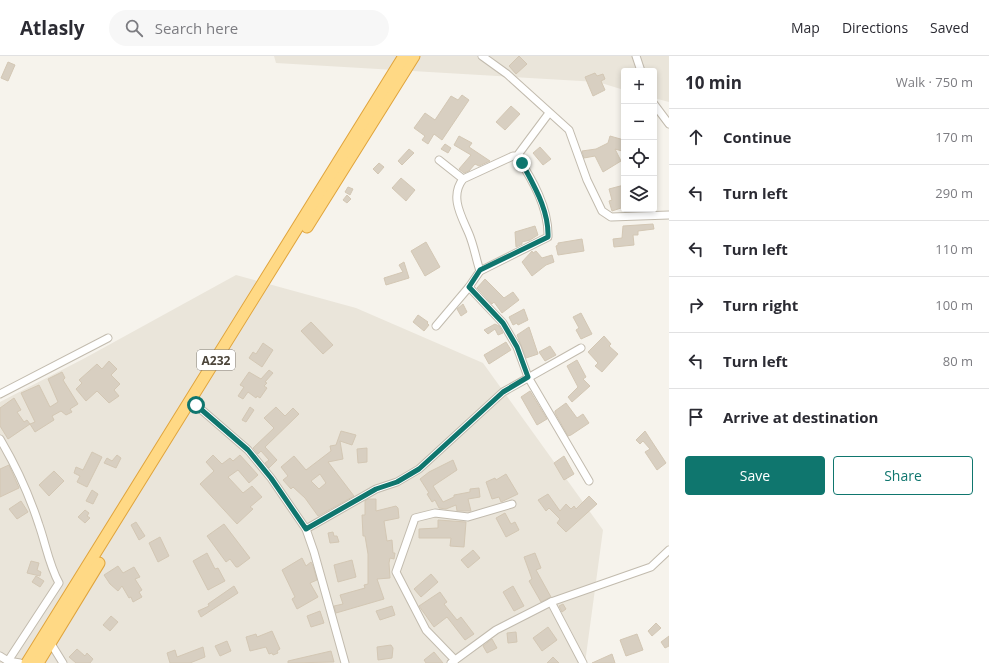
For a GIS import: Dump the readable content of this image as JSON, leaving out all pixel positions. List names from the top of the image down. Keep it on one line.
{"streets":{"highway":["A232"]},"page":{"header":"Atlasly","search":"Search here","nav":["Map","Directions","Saved"],"heading":["10 min","Walk · 750 m"],"map_buttons":["+","−"],"list":[["Continue","170 m"],["Turn left","290 m"],["Turn left","110 m"],["Turn right","100 m"],["Turn left","80 m"],"Arrive at destination"],"buttons":["Save","Share"]}}
